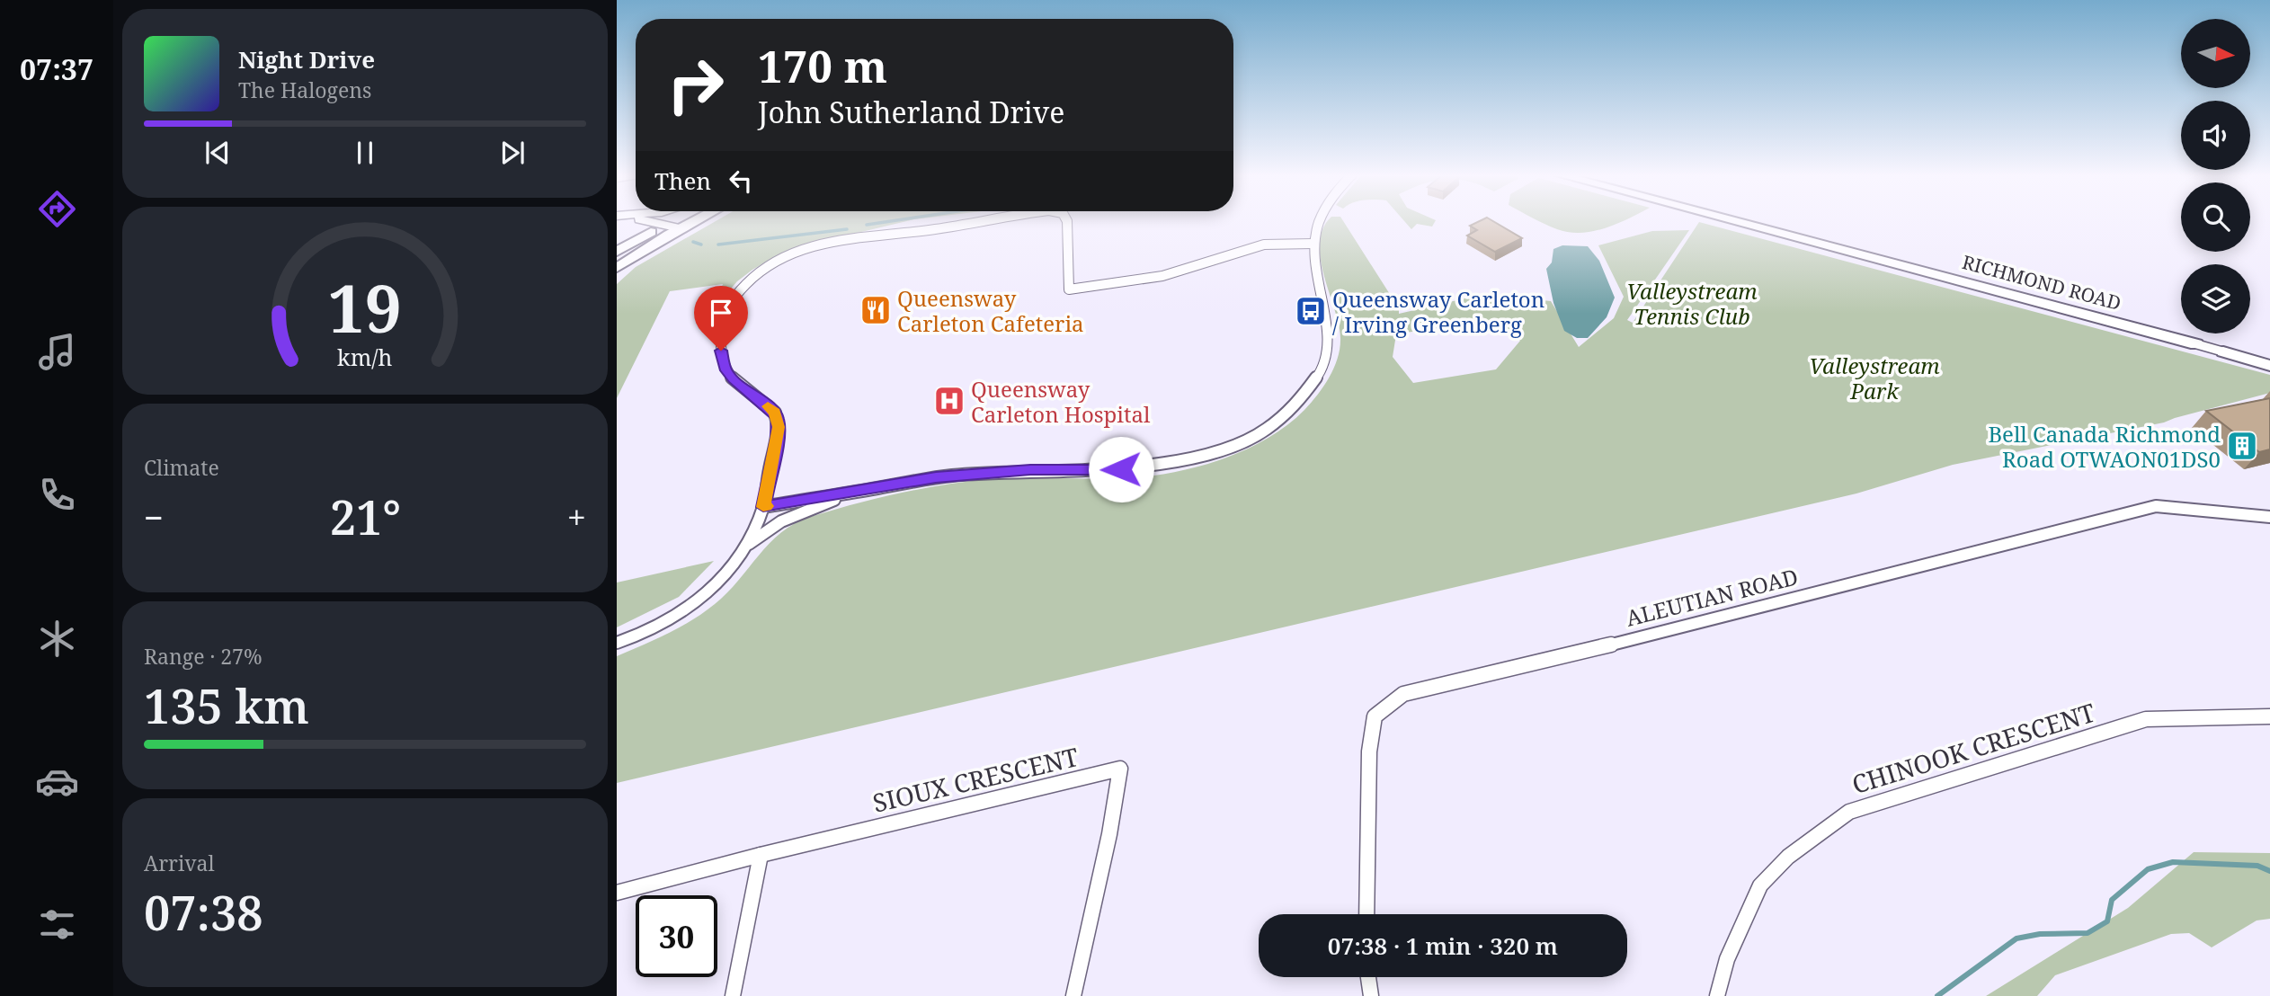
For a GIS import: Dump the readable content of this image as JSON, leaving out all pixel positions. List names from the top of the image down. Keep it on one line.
{"streets":{"main road":["RICHMOND ROAD"],"street":["ALEUTIAN ROAD","CHINOOK CRESCENT","SIOUX CRESCENT"]},"parks":["Valleystream Tennis Club","Valleystream Park"],"places":{"restaurant":["Queensway Carleton Cafeteria"],"bus stop":["Queensway Carleton / Irving Greenberg"],"hospital":["Queensway Carleton Hospital"],"building":["Bell Canada Richmond Road OTWAON01DS0"]},"north":"right","page":{"tabs":"07:37","turn":["170 m","John Sutherland Drive"],"song":["Night Drive","The Halogens"],"then":"Then","tile":["Climate",["Range · 27%","135 km"],["Arrival","07:38"]],"heat":["−","21°","+"],"limit":"30","trip":"07:38 · 1 min · 320 m","gauge":["19","km/h"]}}
